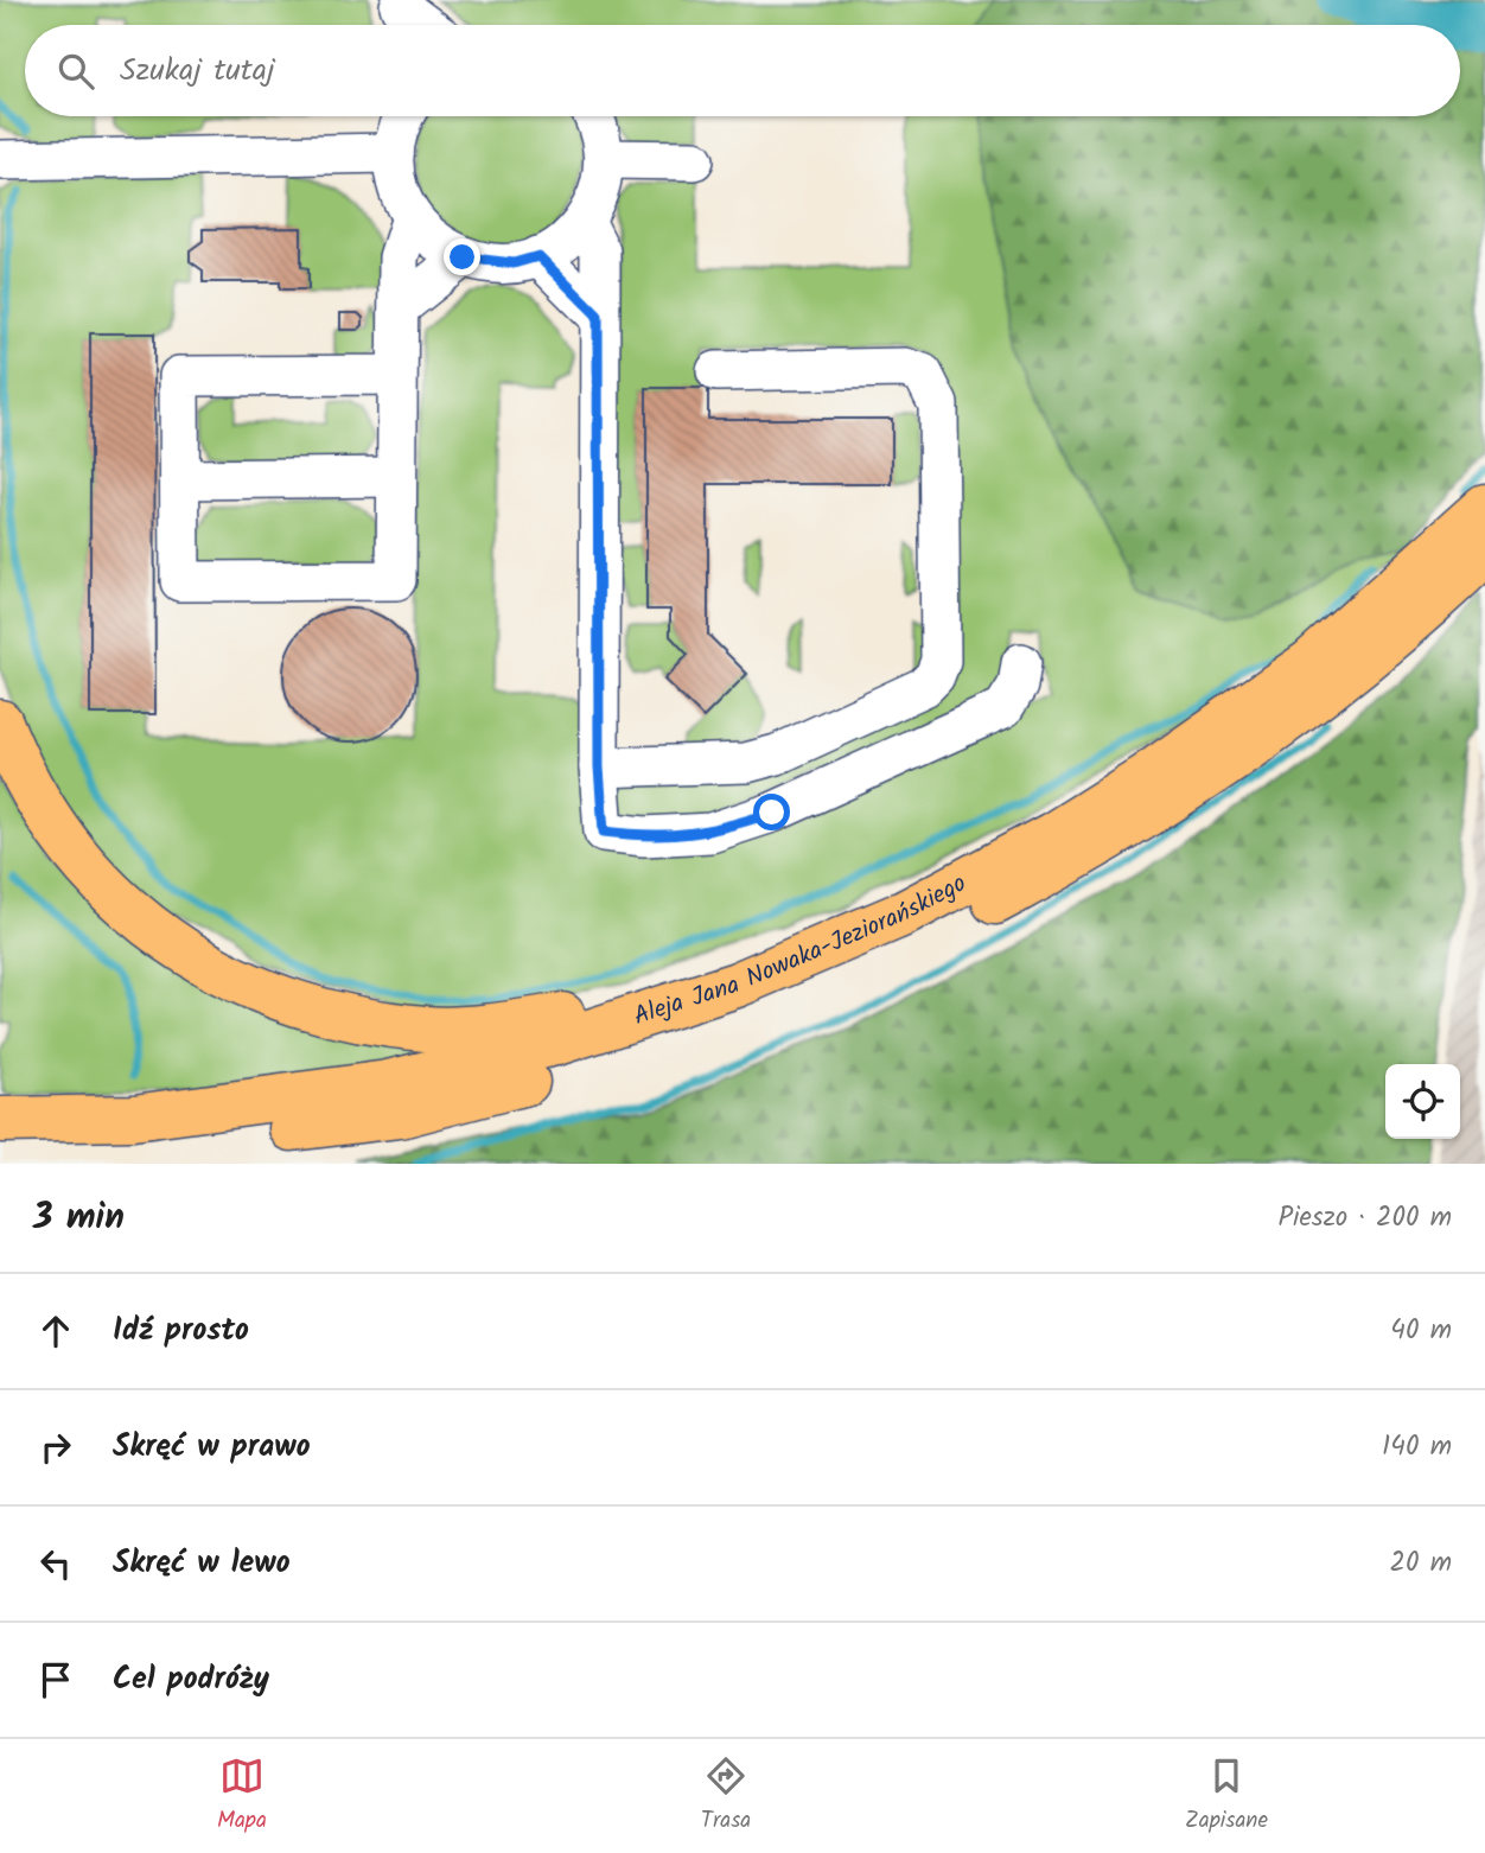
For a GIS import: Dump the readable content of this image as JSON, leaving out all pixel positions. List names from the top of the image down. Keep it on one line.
{"streets":{"main road":["Aleja Jana Nowaka-Jeziorańskiego"]},"page":{"search":"Szukaj tutaj","heading":["3 min","Pieszo · 200 m"],"list":[["Idź prosto","40 m"],["Skręć w prawo","140 m"],["Skręć w lewo","20 m"],"Cel podróży"],"nav":["Mapa","Trasa","Zapisane"]}}
